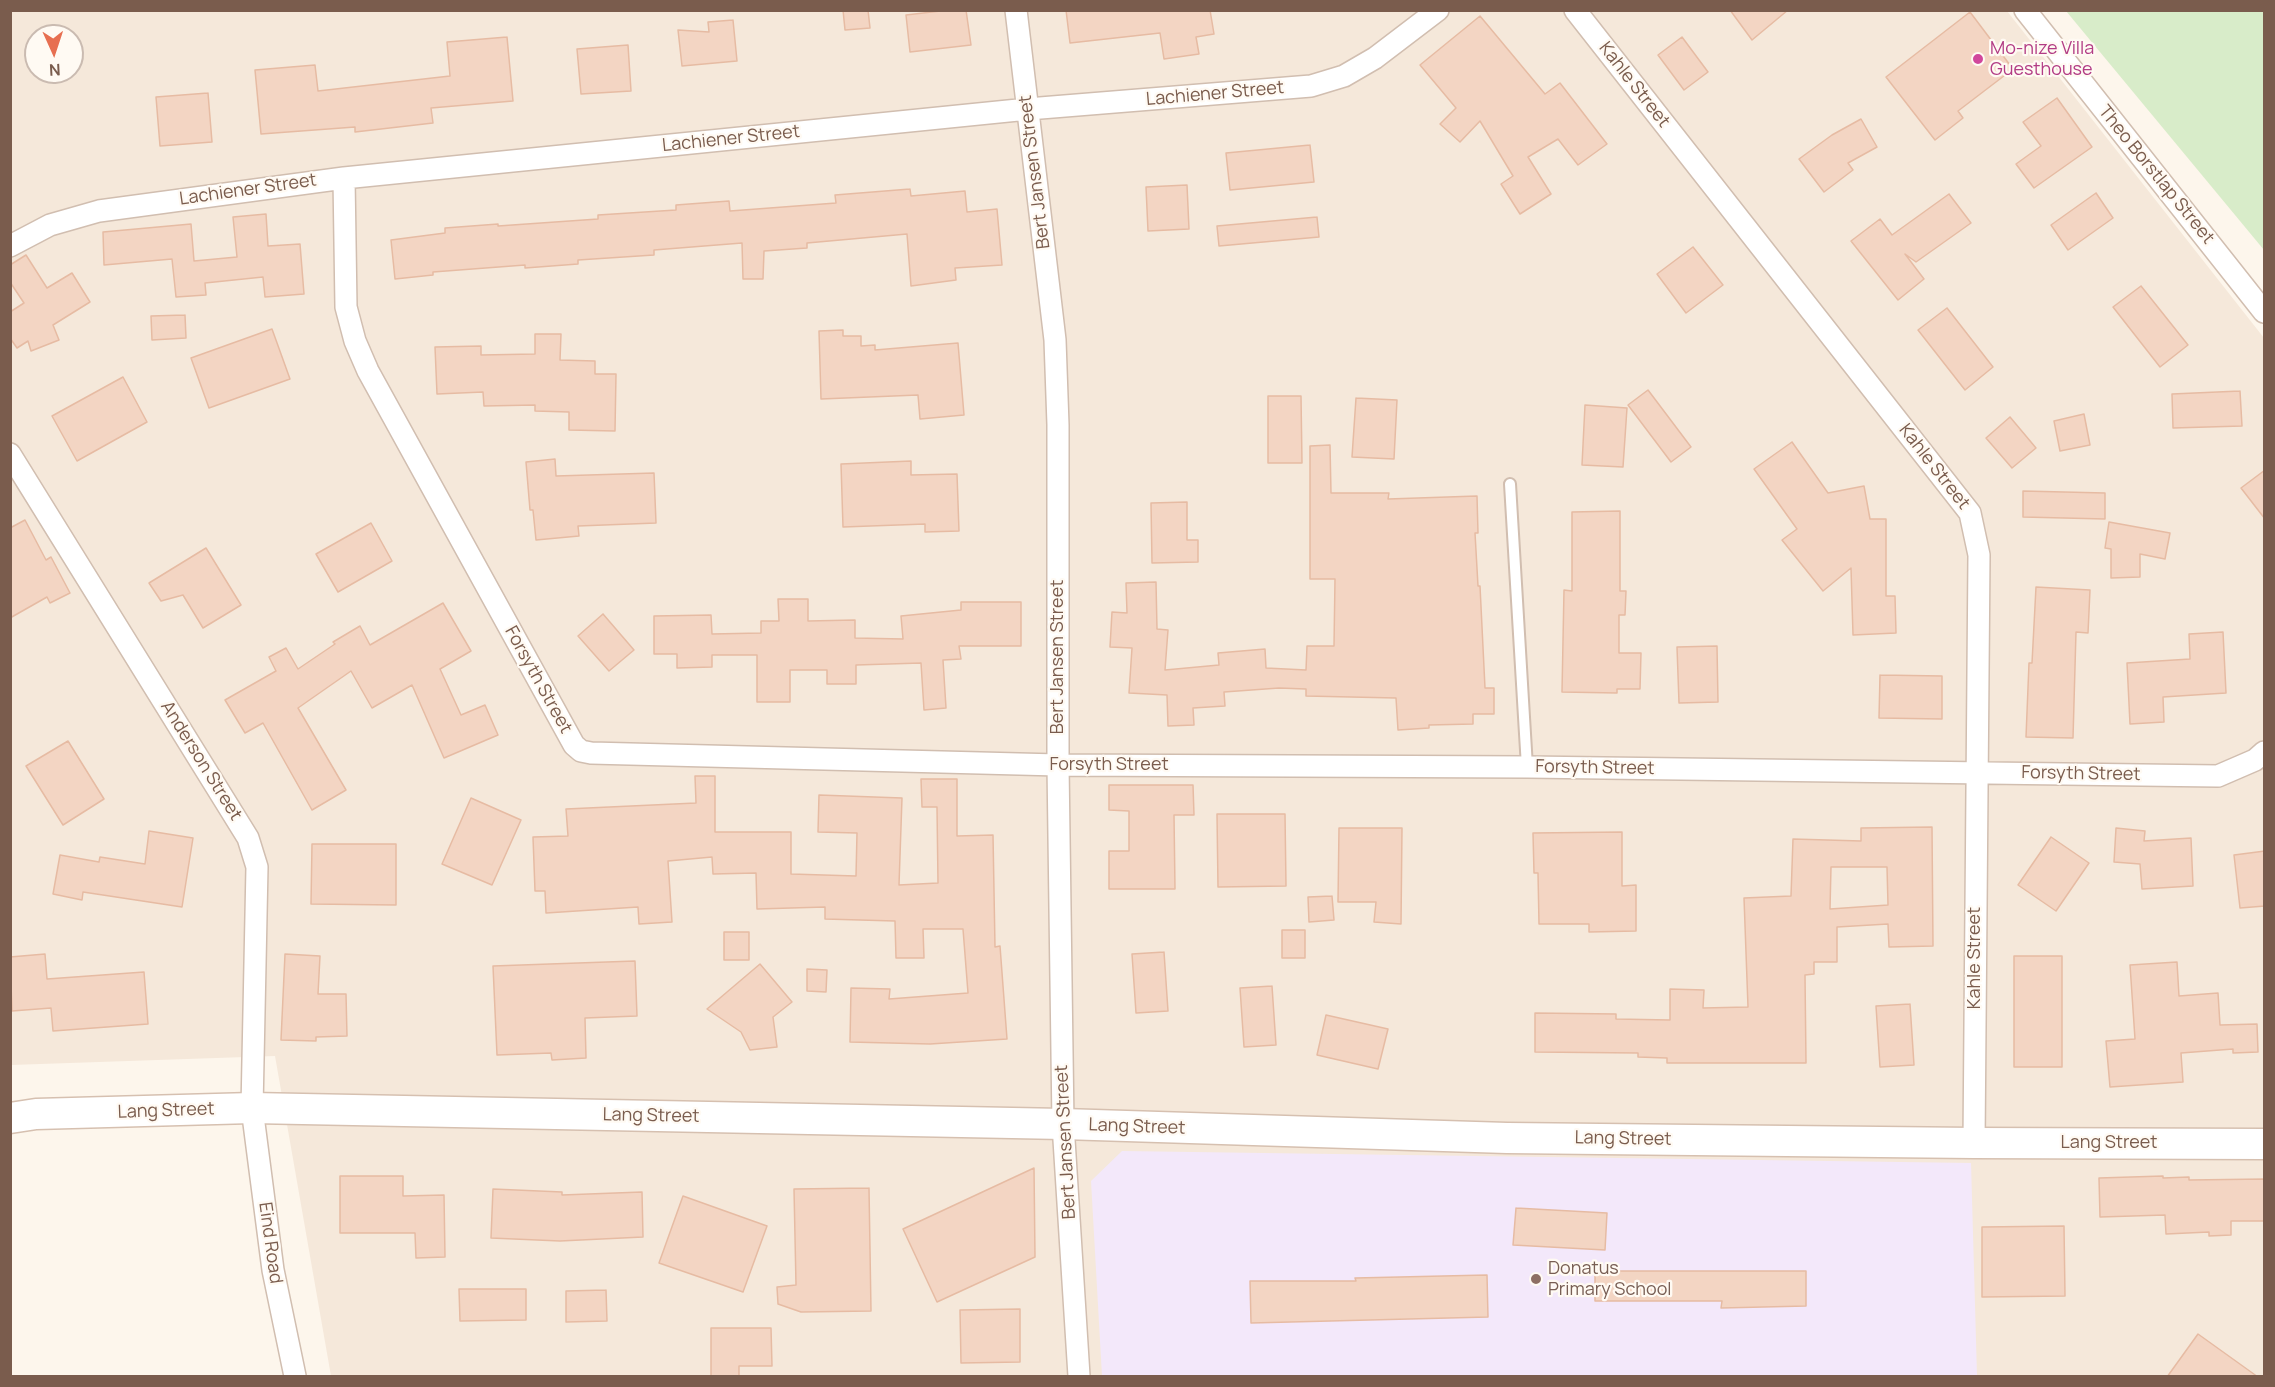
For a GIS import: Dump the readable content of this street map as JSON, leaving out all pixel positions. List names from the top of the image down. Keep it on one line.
{"streets":{"street":["Kahle Street","Lachiener Street","Bert Jansen Street","Theo Borstlap Street","Forsyth Street","Anderson Street","Lang Street","Eind Road"]},"crossings":[["Kahle Street","Forsyth Street"],["Kahle Street","Lang Street"],["Lachiener Street","Bert Jansen Street"],["Lachiener Street","Forsyth Street"],["Bert Jansen Street","Forsyth Street"],["Bert Jansen Street","Lang Street"],["Anderson Street","Lang Street"],["Anderson Street","Eind Road"],["Lang Street","Eind Road"]],"places":["Mo-nize Villa Guesthouse","Donatus Primary School"],"north":"bottom"}
